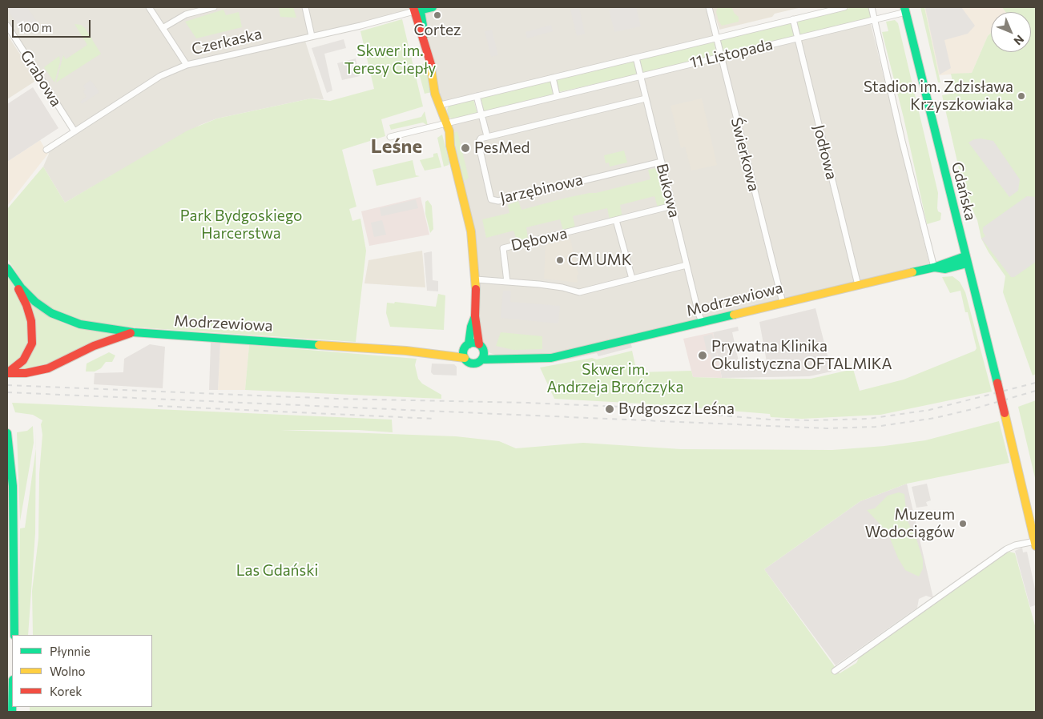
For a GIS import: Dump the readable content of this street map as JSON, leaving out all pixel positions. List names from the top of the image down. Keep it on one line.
{"streets":{"street":["Czerkaska","11 Listopada","Grabowa","Jodłowa","Świerkowa","Jarzębinowa","Bukowa","Gdańska","Dębowa","Modrzewiowa"]},"crossings":[["Czerkaska","Grabowa"],["11 Listopada","Jodłowa"],["11 Listopada","Świerkowa"],["11 Listopada","Bukowa"],["11 Listopada","Gdańska"],["Jodłowa","Modrzewiowa"],["Świerkowa","Modrzewiowa"],["Jarzębinowa","Bukowa"],["Bukowa","Dębowa"],["Bukowa","Modrzewiowa"],["Gdańska","Modrzewiowa"]],"districts":["Leśne"],"parks":["Skwer im. Teresy Ciepły","Park Bydgoskiego Harcerstwa","Skwer im. Andrzeja Brończyka","Las Gdański"],"places":["Cortez","Stadion im. Zdzisława Krzyszkowiaka","PesMed","CM UMK","Prywatna Klinika Okulistyczna OFTALMIKA","Bydgoszcz Leśna","Muzeum Wodociągów"],"legend":["Płynnie","Wolno","Korek"],"scale_bar":"100 m","north":"bottom right"}
